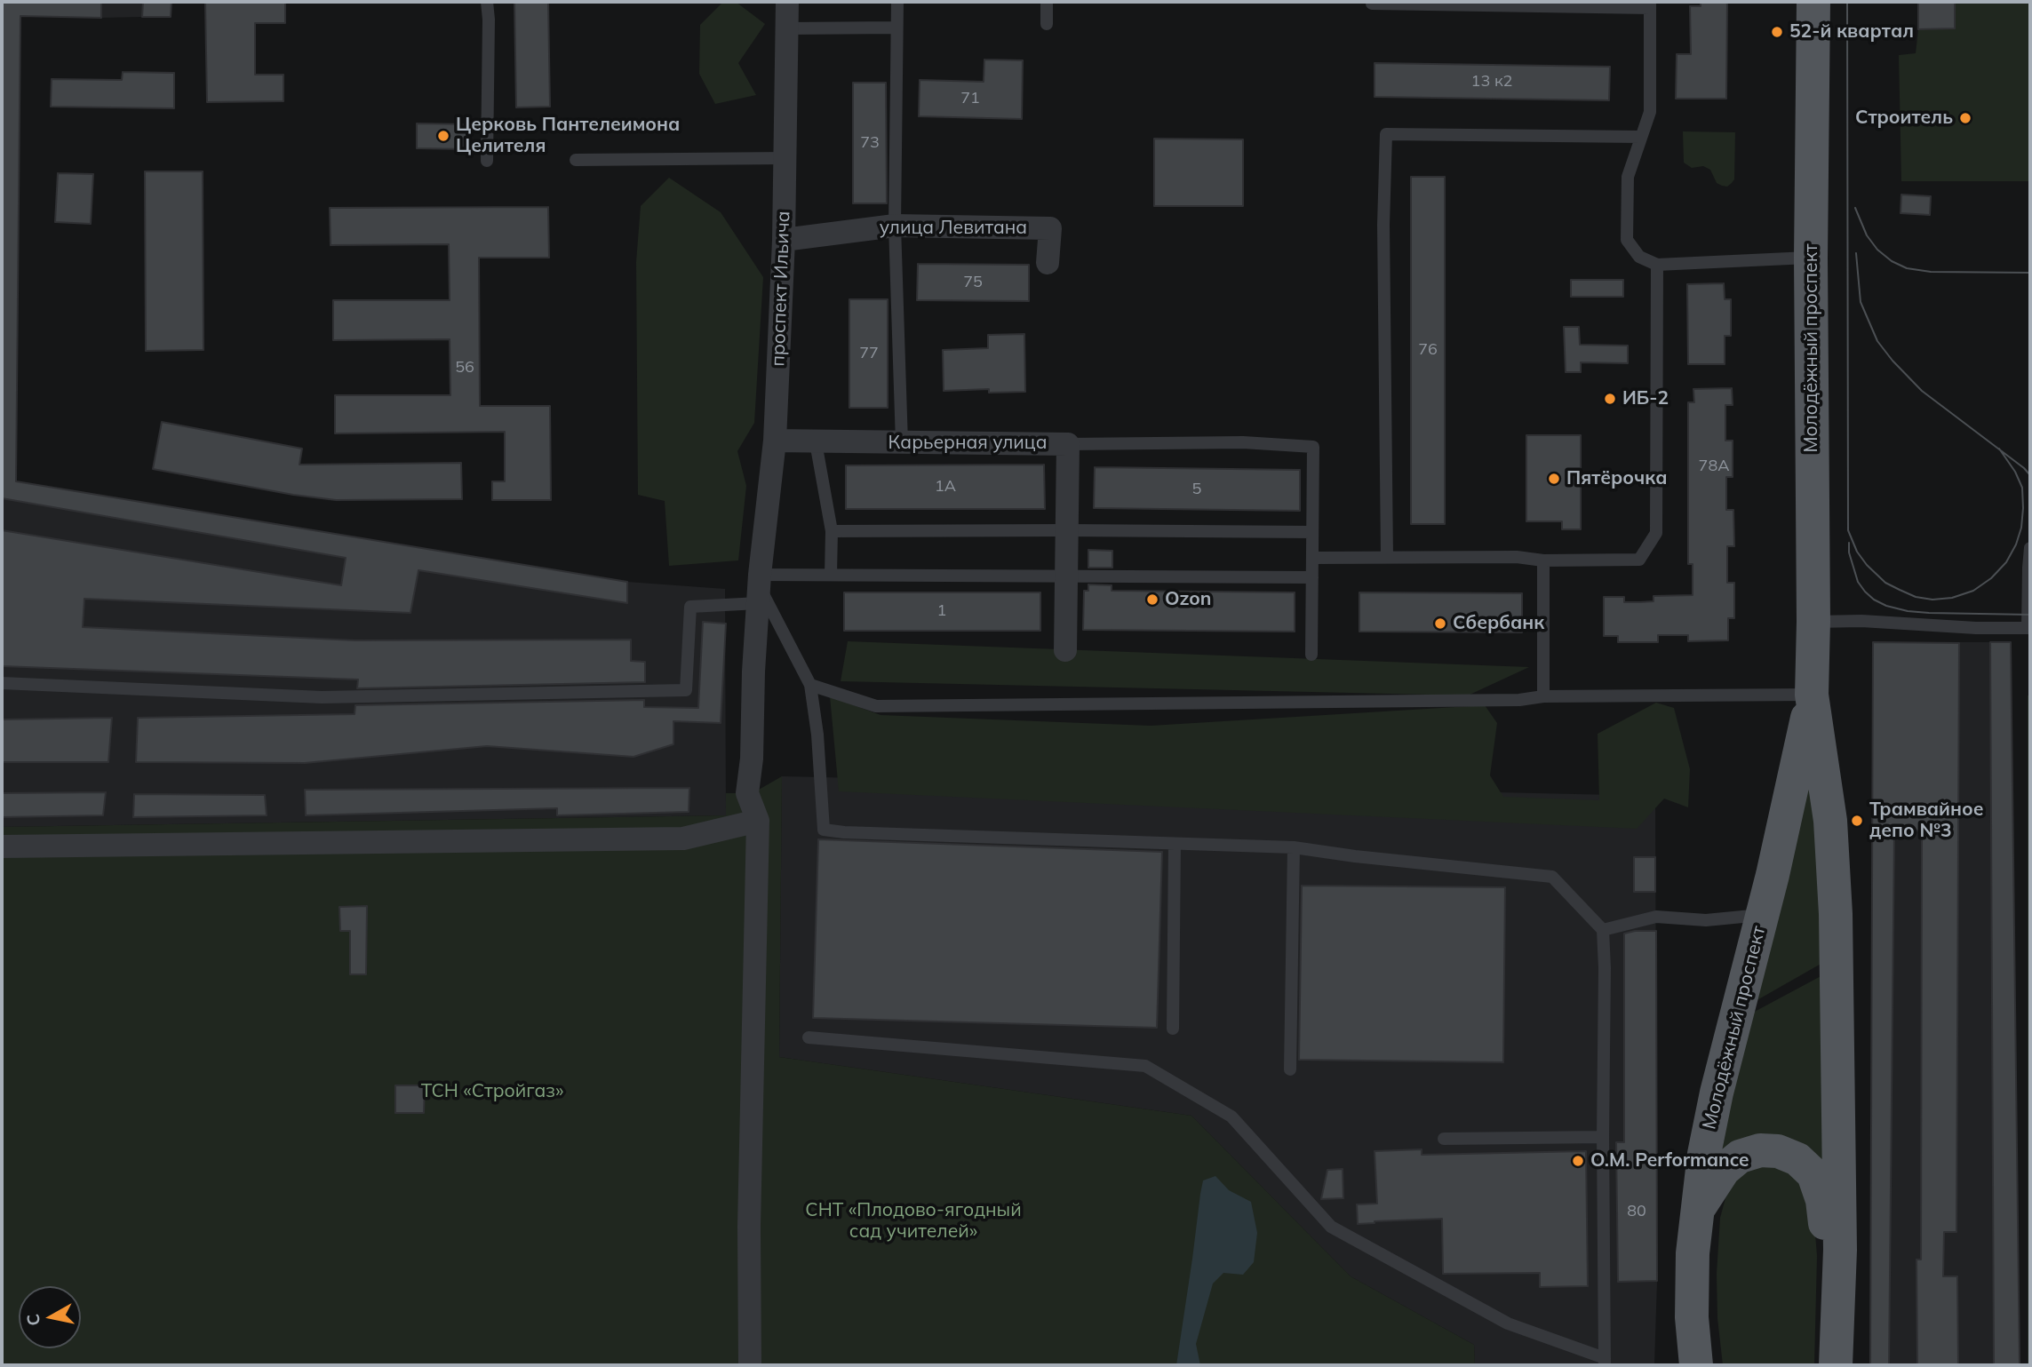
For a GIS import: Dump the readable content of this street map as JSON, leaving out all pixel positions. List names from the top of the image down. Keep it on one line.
{"streets":{"main road":["Молодёжный проспект"],"street":["улица Левитана","проспект Ильича","Карьерная улица"]},"crossings":[["улица Левитана","проспект Ильича"],["проспект Ильича","Карьерная улица"]],"parks":["ТСН «Стройгаз»","СНТ «Плодово-ягодный сад учителей»"],"places":["52-й квартал","Строитель","Церковь Пантелеимона Целителя","ИБ-2","Пятёрочка","Ozon","Сбербанк","Трамвайное депо №3","O.M. Performance"],"house_numbers":["13 к2","71","73","75","76","77","56","78А","1А","5","1","80"],"north":"left"}
